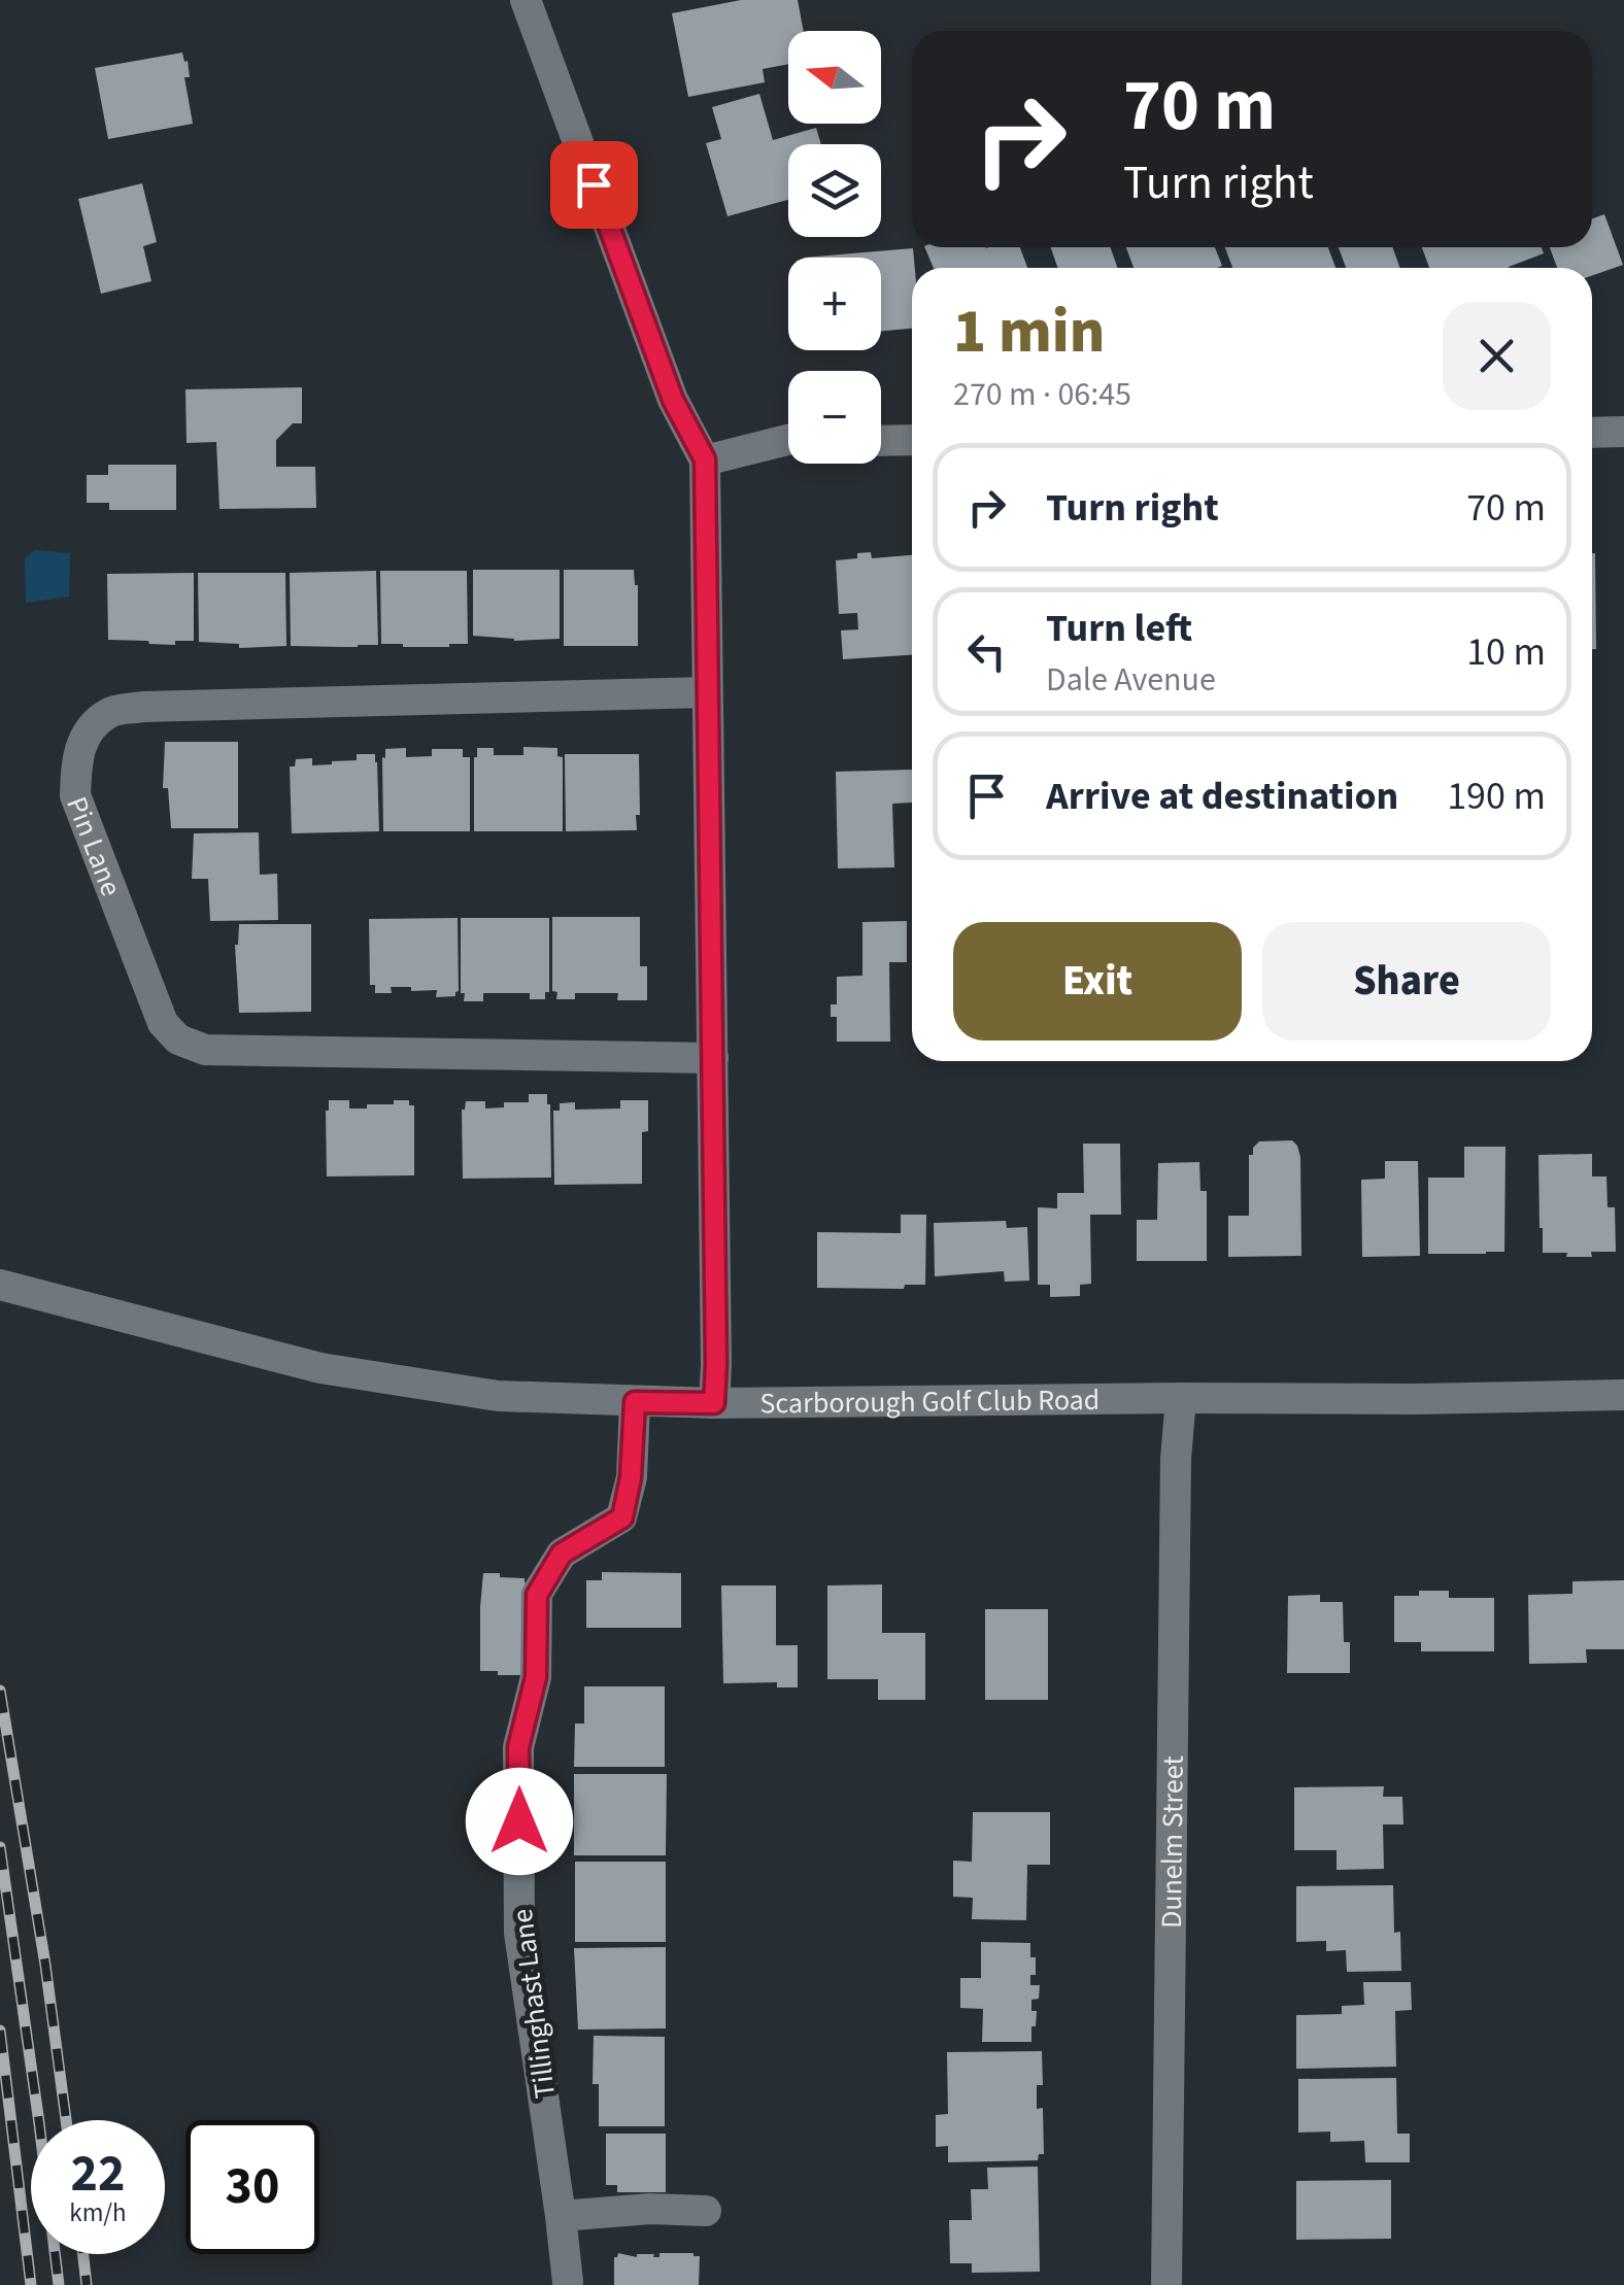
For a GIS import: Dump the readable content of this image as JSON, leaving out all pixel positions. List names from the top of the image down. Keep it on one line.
{"streets":{"street":["Pin Lane","Scarborough Golf Club Road","Dunelm Street","Tillinghast Lane"]},"crossings":[["Scarborough Golf Club Road","Dunelm Street"],["Scarborough Golf Club Road","Tillinghast Lane"]],"north":"left","page":{"map_buttons":["+","−"],"turn":["70 m","Turn right"],"heading":["1 min","270 m · 06:45"],"list":[{"name":"Turn right","value":"70 m"},{"name":"Turn left","note":"Dale Avenue","value":"10 m"},{"name":"Arrive at destination","value":"190 m"}],"buttons":["Exit","Share"],"speed":"22 km/h","limit":"30"}}
